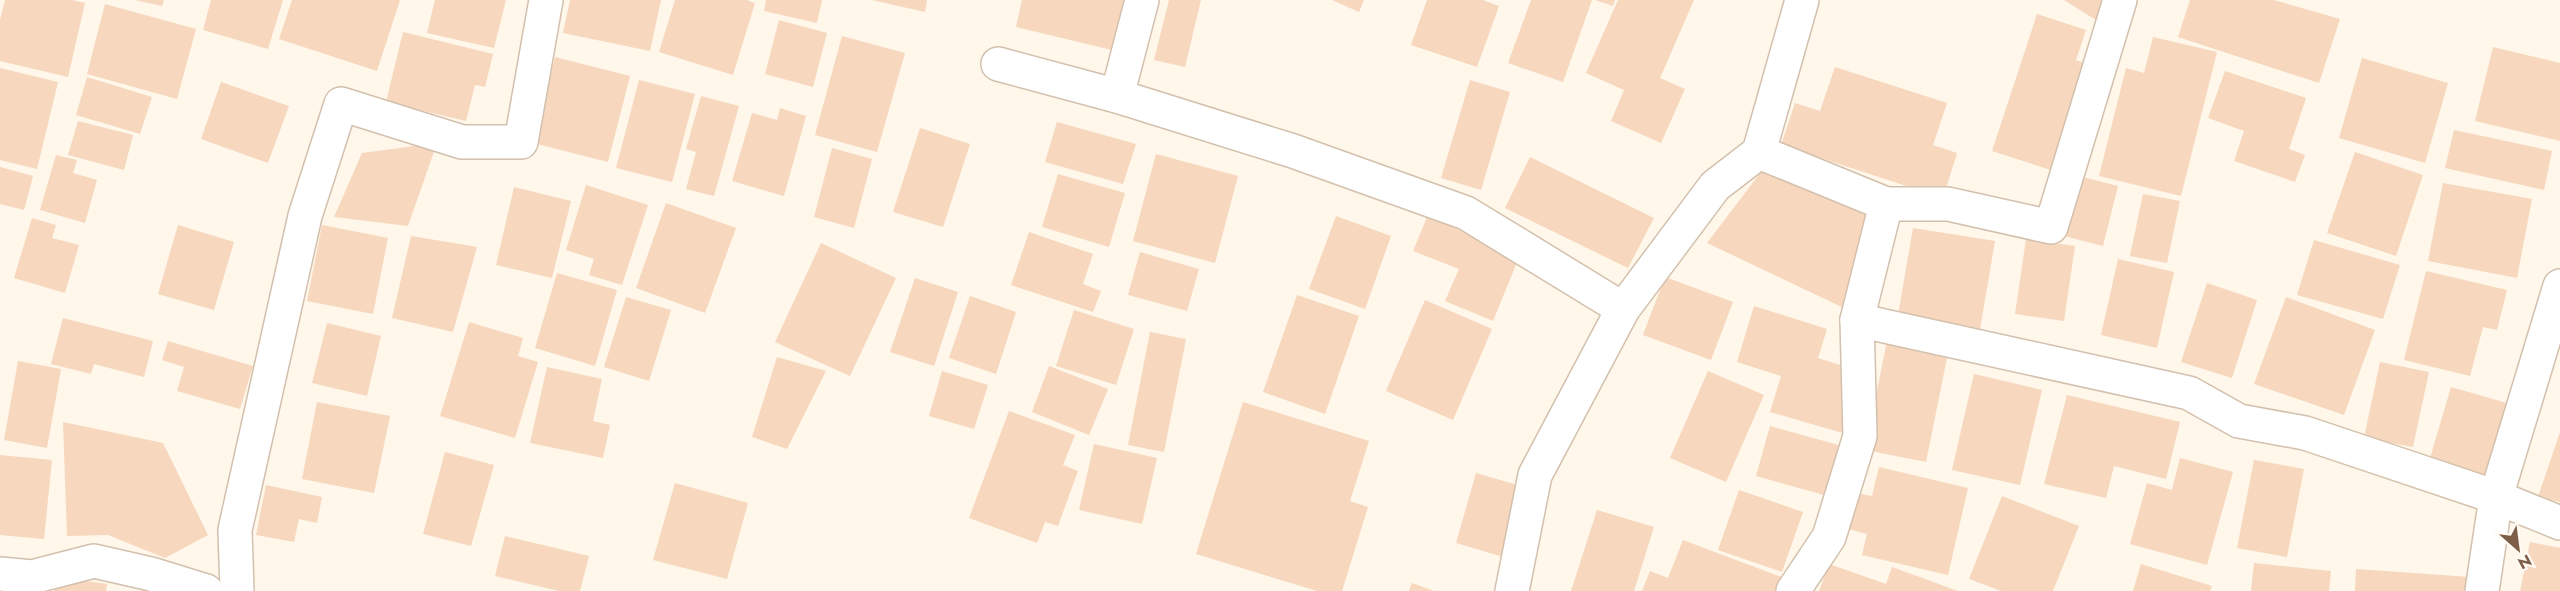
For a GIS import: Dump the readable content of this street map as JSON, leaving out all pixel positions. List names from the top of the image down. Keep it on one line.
{"north":"bottom right"}
